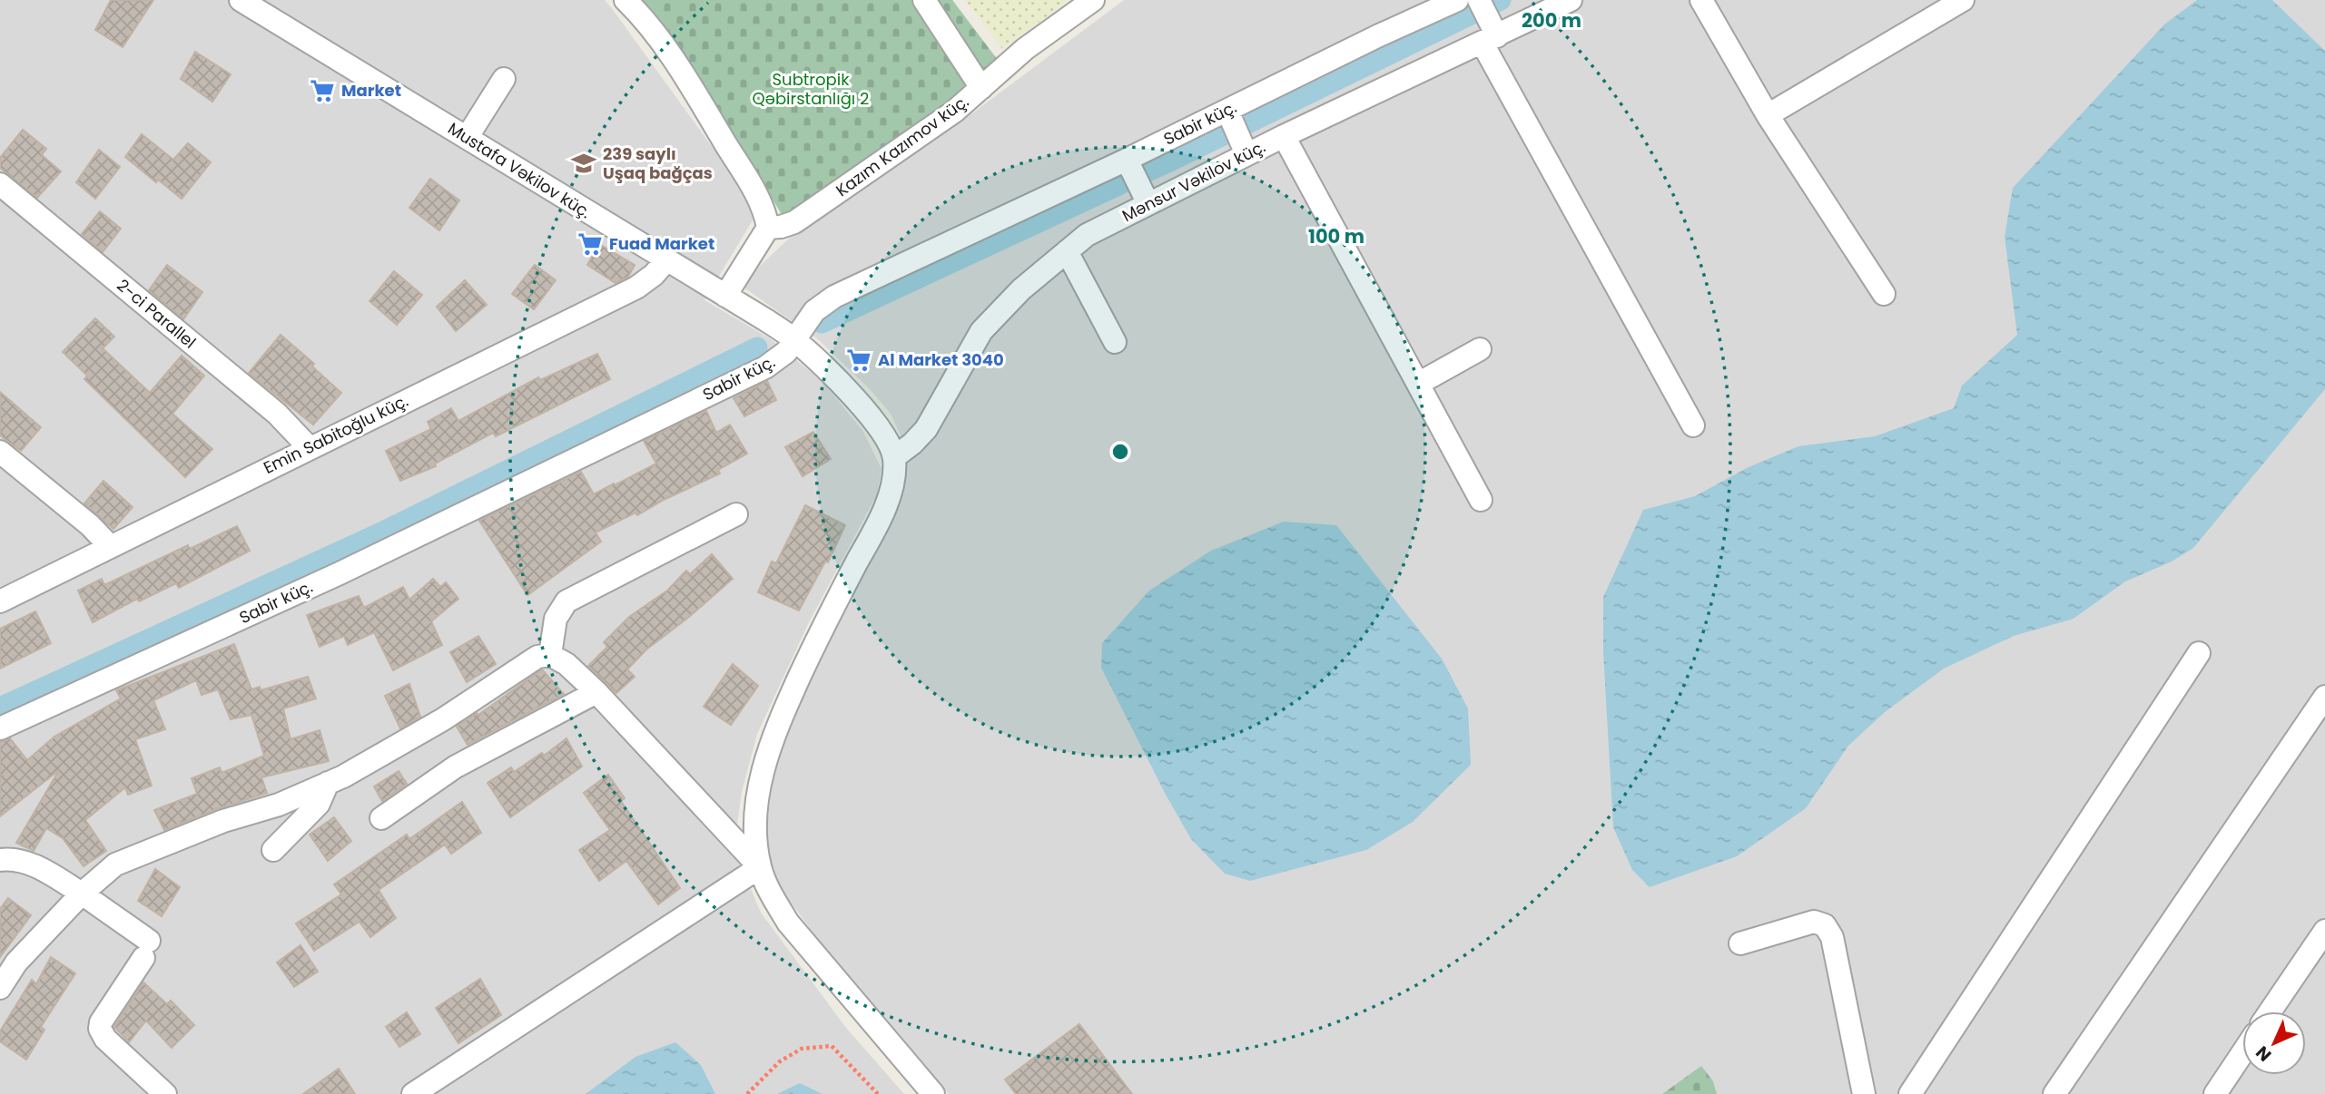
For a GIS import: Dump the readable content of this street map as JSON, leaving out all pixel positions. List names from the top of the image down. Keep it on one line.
{"streets":{"street":["Sabir küç.","Kazım Kazımov küç.","Mustafa Vəkilov küç.","Mənsur Vəkilov küç.","2-ci Parallel","Emin Sabitoğlu küç."]},"crossings":[["Sabir küç.","Mustafa Vəkilov küç."],["Mustafa Vəkilov küç.","Mənsur Vəkilov küç."],["Mustafa Vəkilov küç.","Emin Sabitoğlu küç."],["2-ci Parallel","Emin Sabitoğlu küç."]],"parks":["Subtropik Qəbirstanlığı 2"],"places":{"supermarket":["Market","Fuad Market","Al Market 3040"],"school or university":["239 saylı Uşaq bağças"]},"north":"bottom left","rings":["200 m","100 m"]}
